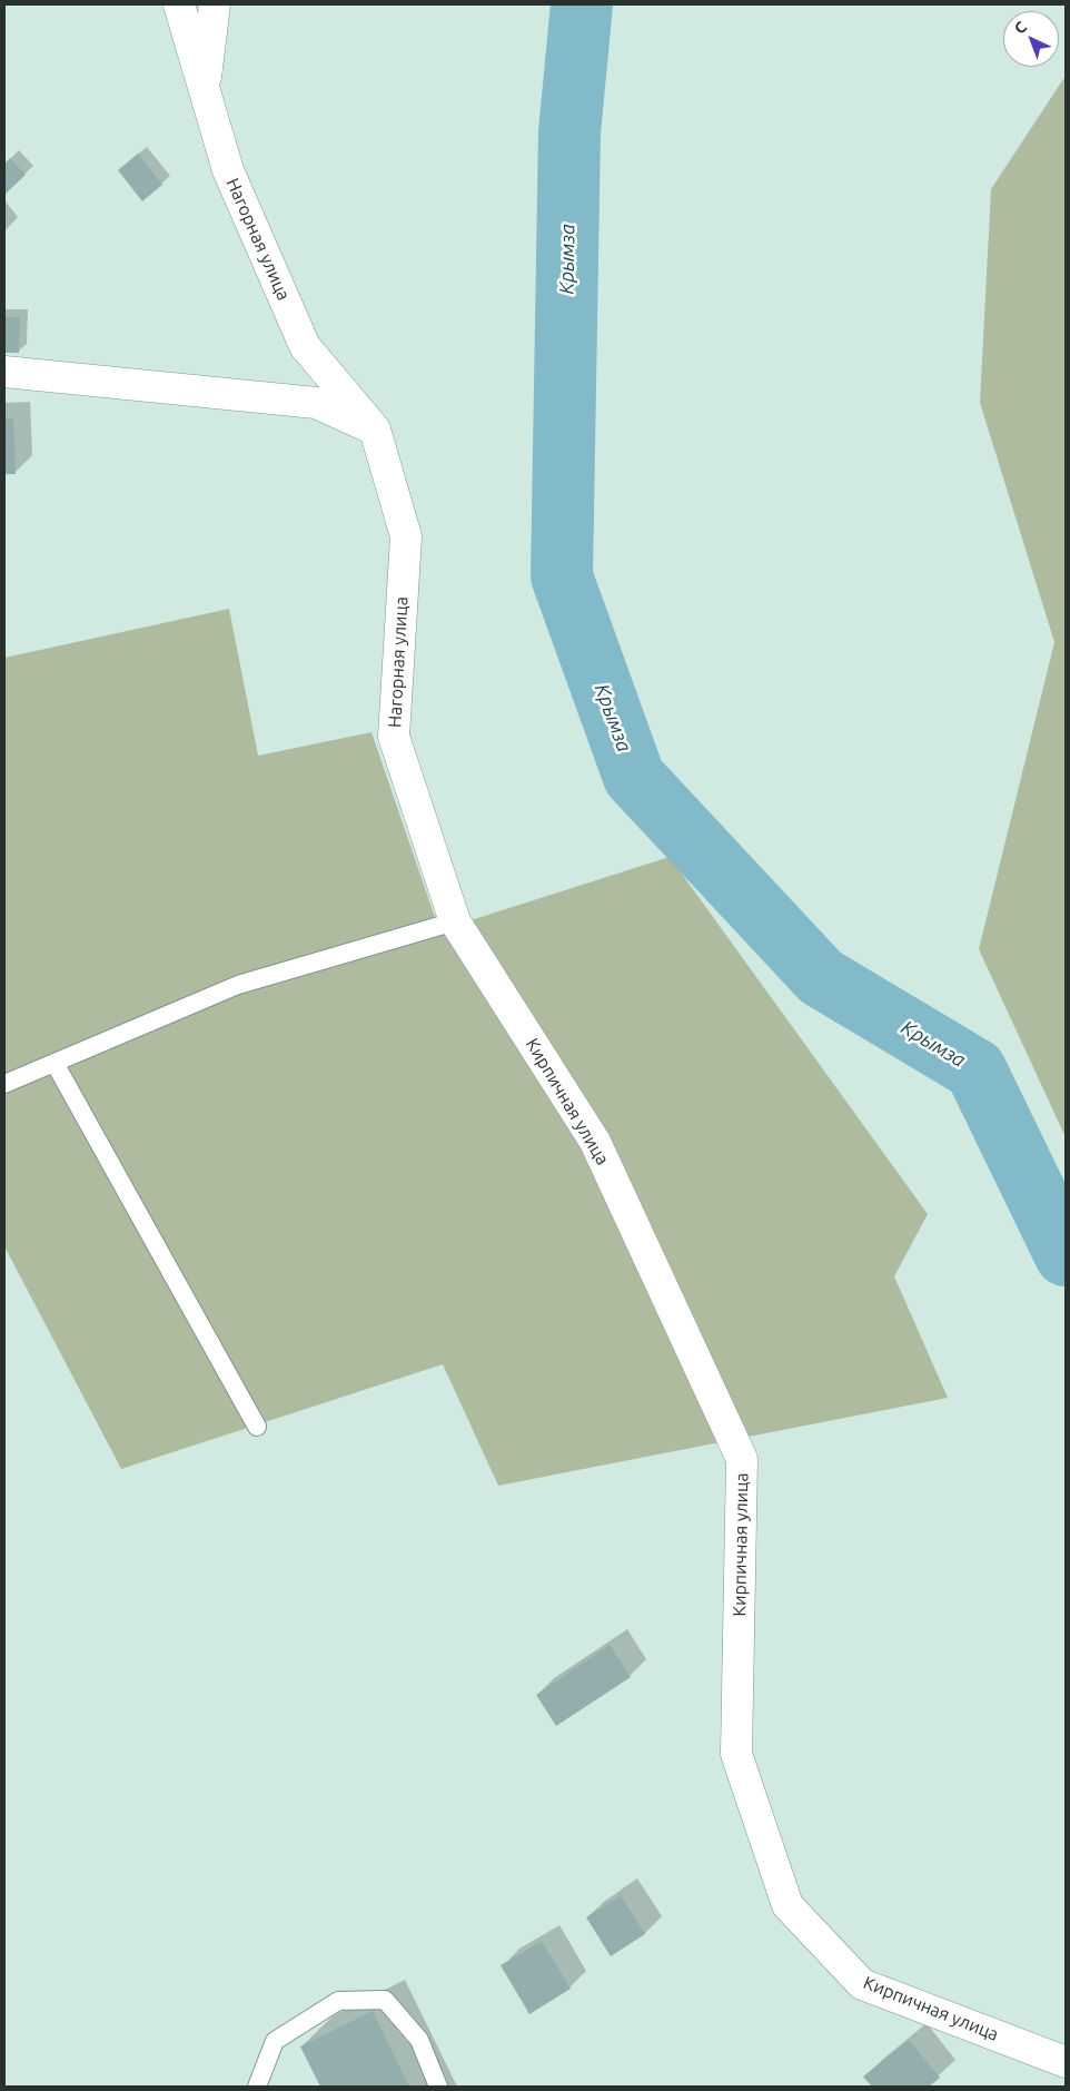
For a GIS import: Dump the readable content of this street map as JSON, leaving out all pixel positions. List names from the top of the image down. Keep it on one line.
{"streets":{"street":["Нагорная улица","Кирпичная улица"]},"crossings":[["Нагорная улица","Кирпичная улица"]],"water":["Крымза"],"north":"top left"}
